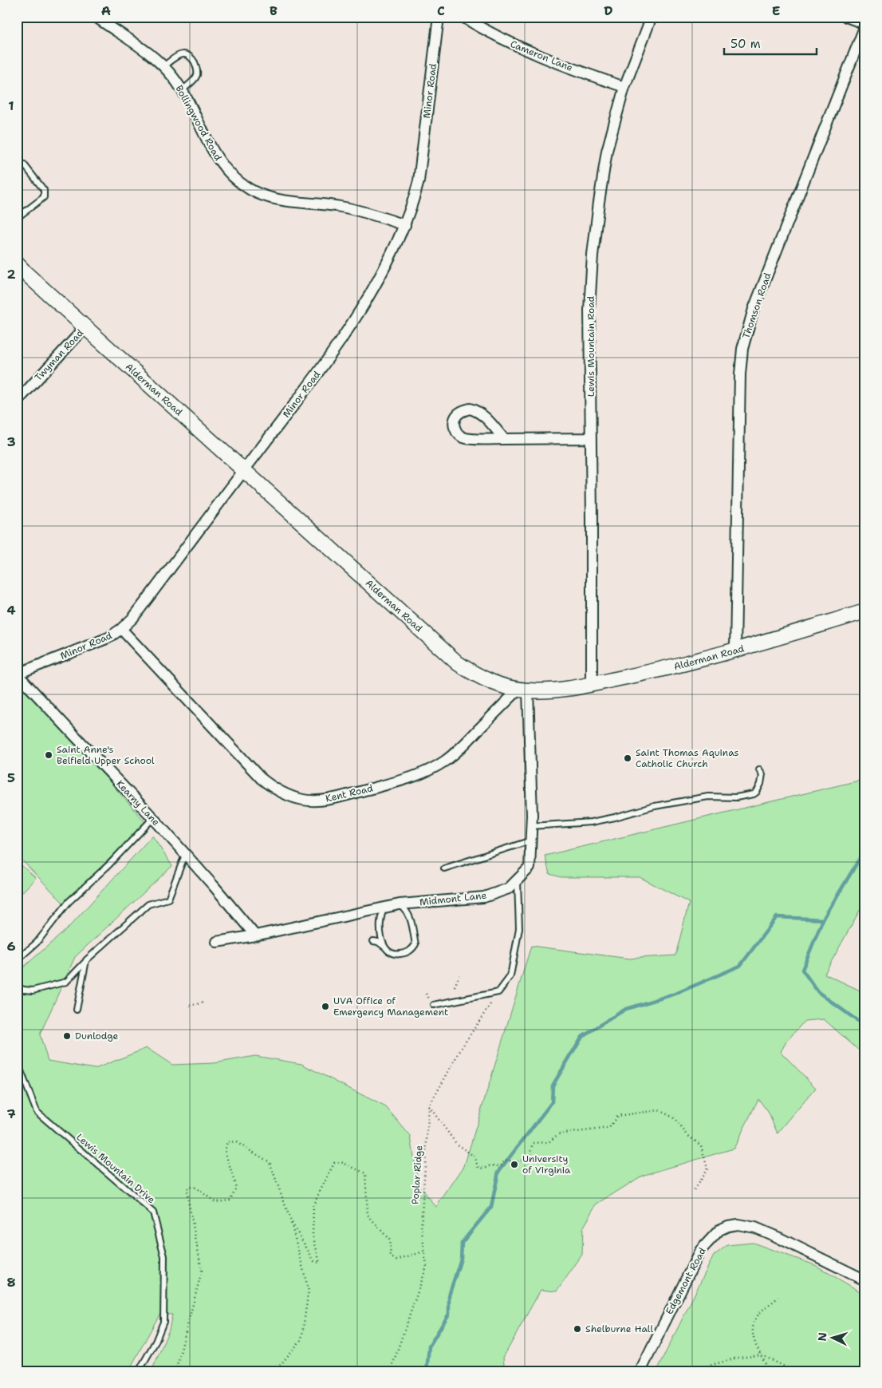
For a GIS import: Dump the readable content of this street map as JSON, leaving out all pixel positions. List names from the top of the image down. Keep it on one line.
{"streets":{"main road":["Alderman Road"],"street":["Cameron Lane","Minor Road","Bollingwood Road","Thomson Road","Lewis Mountain Road","Twyman Road","Kent Road","Kearny Lane","Midmont Lane","Edgemont Road"],"lane":["Lewis Mountain Drive"],"path":["Poplar Ridge"]},"crossings":[["Cameron Lane","Lewis Mountain Road"],["Minor Road","Bollingwood Road"],["Minor Road","Alderman Road"],["Minor Road","Kent Road"],["Minor Road","Kearny Lane"],["Thomson Road","Alderman Road"],["Lewis Mountain Road","Alderman Road"],["Twyman Road","Alderman Road"],["Alderman Road","Kent Road"],["Alderman Road","Midmont Lane"],["Kent Road","Midmont Lane"],["Kearny Lane","Midmont Lane"]],"places":["Saint Anne's Belfield Upper School","Saint Thomas Aquinas Catholic Church","UVA Office of Emergency Management","Dunlodge","University of Virginia","Shelburne Hall"],"scale_bar":"50 m","north":"left","grid":{"columns":["A","B","C","D","E"],"rows":["1","2","3","4","5","6","7","8"]}}
